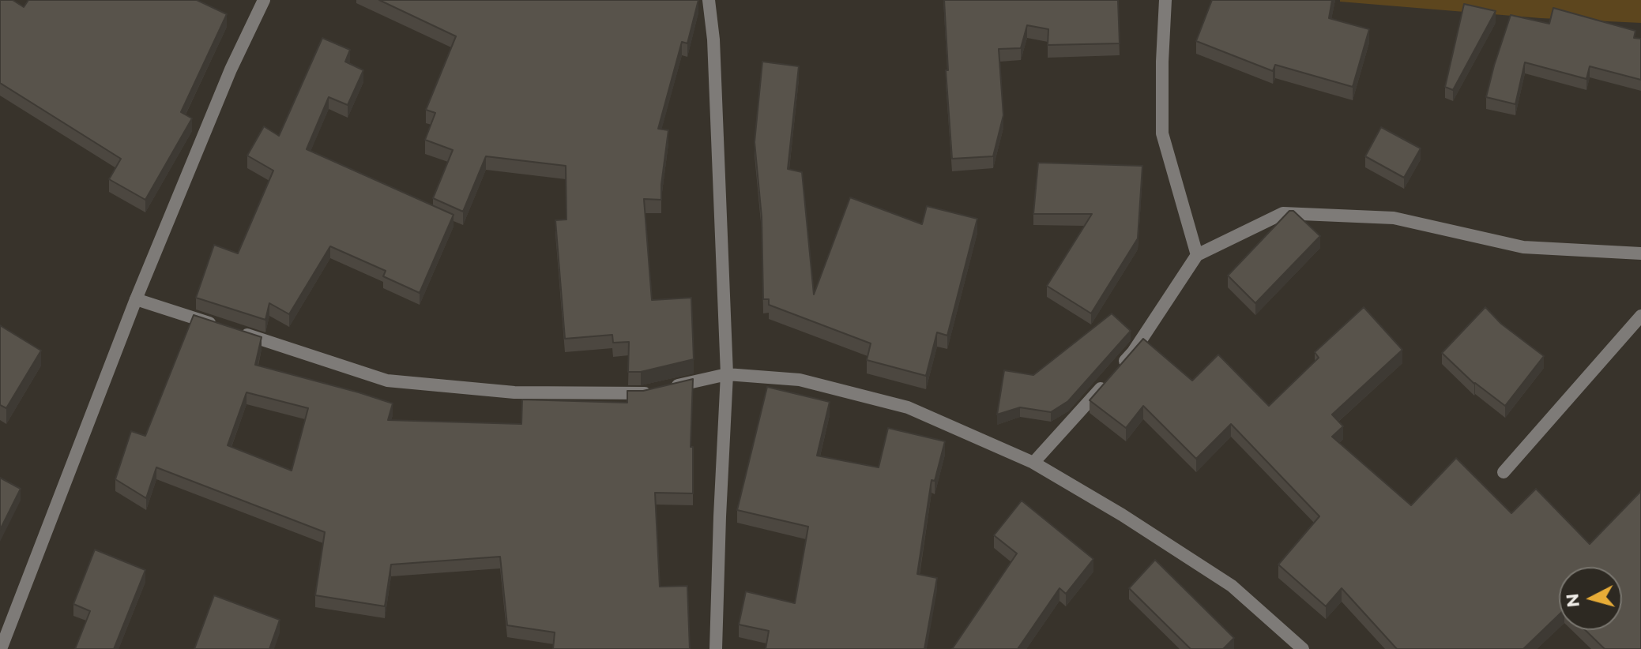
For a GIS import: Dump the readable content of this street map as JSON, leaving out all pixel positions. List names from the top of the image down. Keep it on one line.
{"north":"left"}
